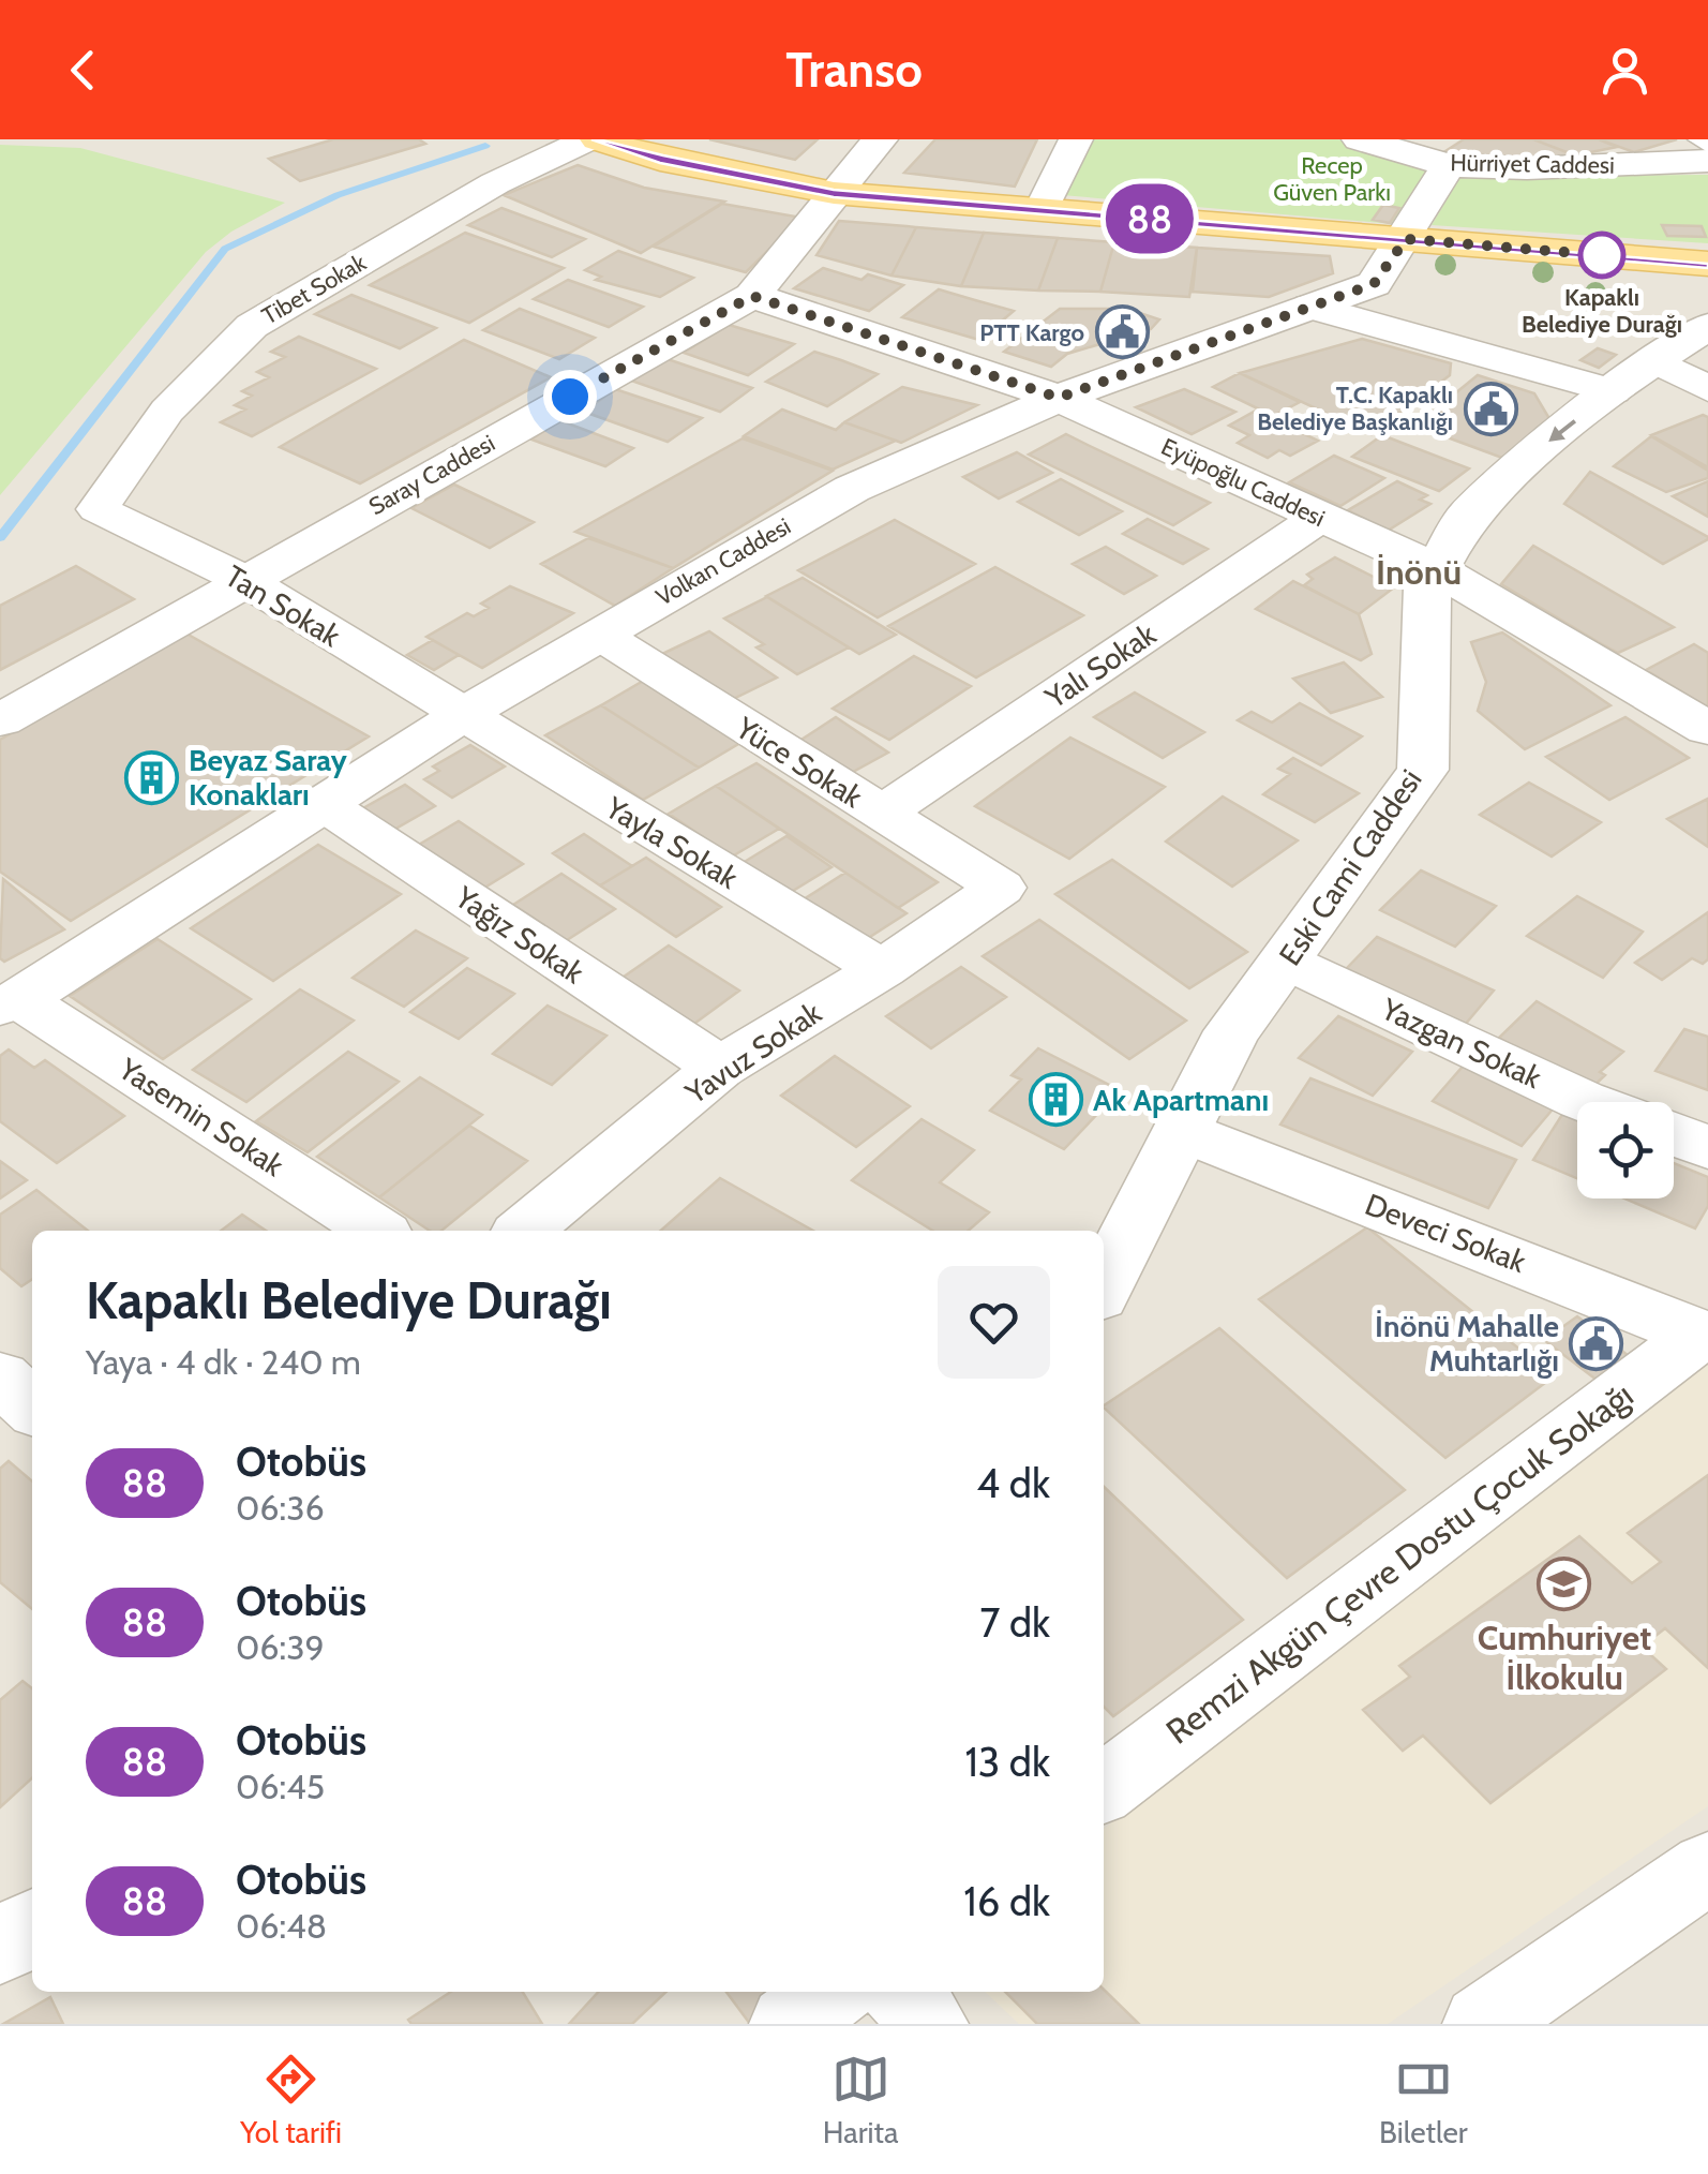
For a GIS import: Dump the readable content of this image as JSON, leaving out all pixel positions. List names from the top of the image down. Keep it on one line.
{"streets":{"street":["Hürriyet Caddesi","Tibet Sokak","Saray Caddesi","Eyüpoğlu Caddesi","Volkan Caddesi","Tan Sokak","Yalı Sokak","Yüce Sokak","Yayla Sokak","Eski Cami Caddesi","Yağız Sokak","Yazgan Sokak","Yavuz Sokak","Yasemin Sokak","Deveci Sokak","Remzi Akgün Çevre Dostu Çocuk Sokağı"]},"crossings":[["Hürriyet Caddesi","Volkan Caddesi"],["Tibet Sokak","Tan Sokak"],["Saray Caddesi","Eyüpoğlu Caddesi"],["Saray Caddesi","Tan Sokak"],["Eyüpoğlu Caddesi","Volkan Caddesi"],["Eyüpoğlu Caddesi","Yalı Sokak"],["Eyüpoğlu Caddesi","Eski Cami Caddesi"],["Volkan Caddesi","Tan Sokak"],["Volkan Caddesi","Yüce Sokak"],["Volkan Caddesi","Yayla Sokak"],["Volkan Caddesi","Yağız Sokak"],["Volkan Caddesi","Yasemin Sokak"],["Tan Sokak","Yayla Sokak"],["Yalı Sokak","Yüce Sokak"],["Yüce Sokak","Yavuz Sokak"],["Yayla Sokak","Yavuz Sokak"],["Eski Cami Caddesi","Yazgan Sokak"],["Eski Cami Caddesi","Deveci Sokak"],["Yağız Sokak","Yavuz Sokak"],["Deveci Sokak","Remzi Akgün Çevre Dostu Çocuk Sokağı"]],"districts":["İnönü"],"parks":["Recep Güven Parkı"],"places":{"other":["Kapaklı Belediye Durağı"],"public building":["PTT Kargo","T.C. Kapaklı Belediye Başkanlığı","İnönü Mahalle Muhtarlığı"],"building":["Beyaz Saray Konakları","Ak Apartmanı"],"school or university":["Cumhuriyet İlkokulu"]},"lines":["bus line 88"],"page":{"header":"Transo","on_map":"88","heading":["Kapaklı Belediye Durağı","Yaya · 4 dk · 240 m"],"list":[{"mark":"88","name":"Otobüs","note":"06:36","value":"4 dk"},{"mark":"88","name":"Otobüs","note":"06:39","value":"7 dk"},{"mark":"88","name":"Otobüs","note":"06:45","value":"13 dk"},{"mark":"88","name":"Otobüs","note":"06:48","value":"16 dk"}],"tabs":["Yol tarifi","Harita","Biletler"]}}
